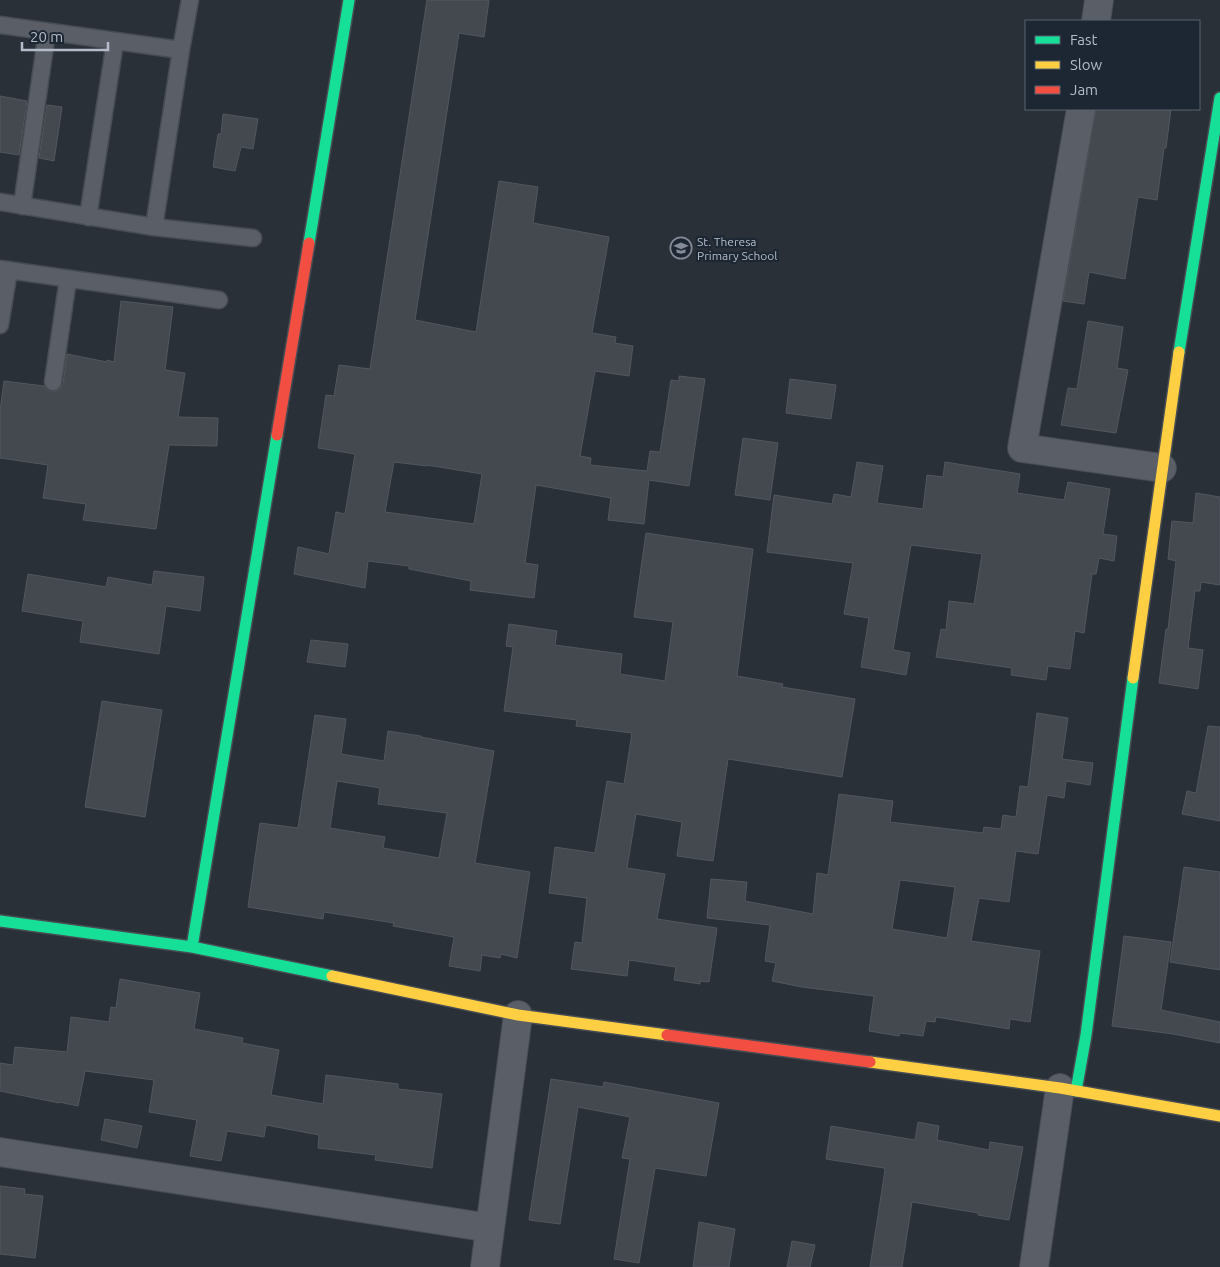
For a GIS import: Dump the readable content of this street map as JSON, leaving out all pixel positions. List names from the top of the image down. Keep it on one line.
{"places":{"school or university":["St. Theresa Primary School"]},"legend":["Fast","Slow","Jam"],"scale_bar":"20 m"}
